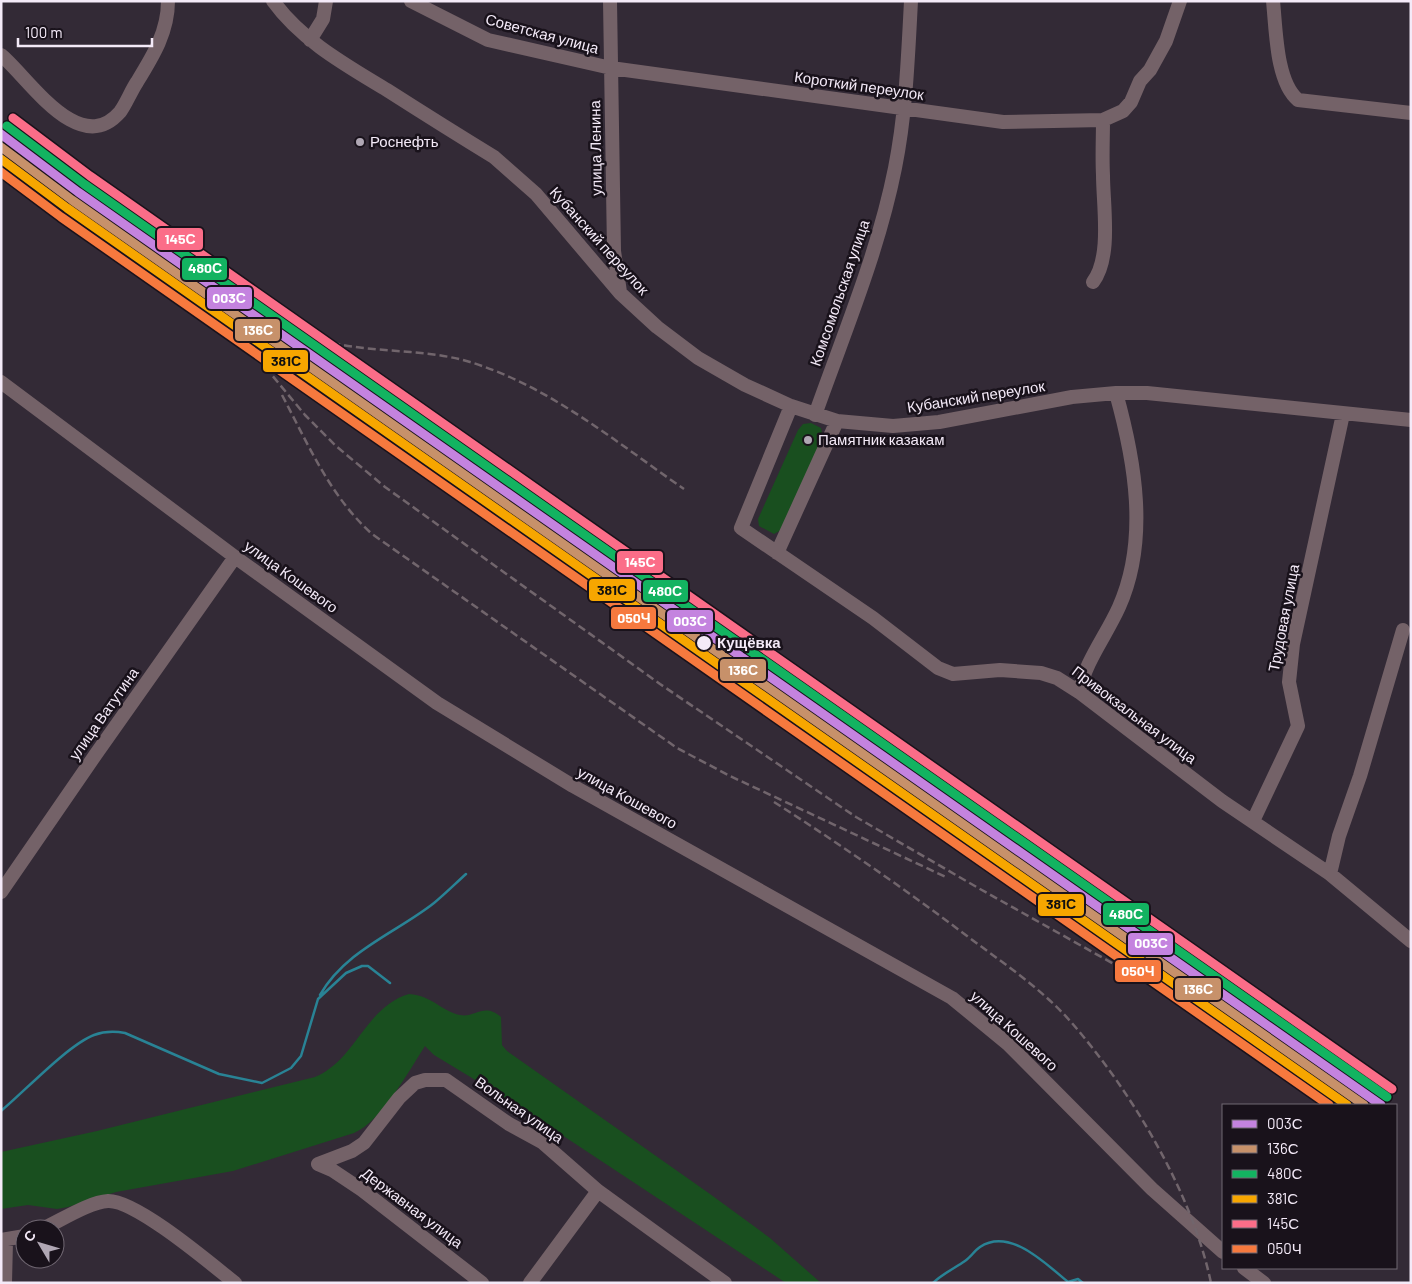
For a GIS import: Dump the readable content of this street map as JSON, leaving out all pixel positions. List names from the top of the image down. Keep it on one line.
{"streets":{"street":["Советская улица","Короткий переулок","улица Ленина","Кубанский переулок","Комсомольская улица","улица Кошевого","Трудовая улица","улица Ватутина","Привокзальная улица","Вольная улица","Державная улица"]},"crossings":[["Советская улица","Короткий переулок"],["Советская улица","улица Ленина"],["Короткий переулок","улица Ленина"],["Короткий переулок","Комсомольская улица"],["улица Ленина","Кубанский переулок"],["Кубанский переулок","Комсомольская улица"],["Кубанский переулок","Трудовая улица"],["Кубанский переулок","Привокзальная улица"],["улица Кошевого","улица Ватутина"],["Трудовая улица","Привокзальная улица"],["Вольная улица","Державная улица"]],"places":["Роснефть","Памятник казакам","Кущёвка"],"lines":["transit line 145С","transit line 480С","transit line 003С","transit line 136С","transit line 381С","transit line 050Ч"],"legend":["003С","136С","480С","381С","145С","050Ч"],"scale_bar":"100 m","north":"top left"}
